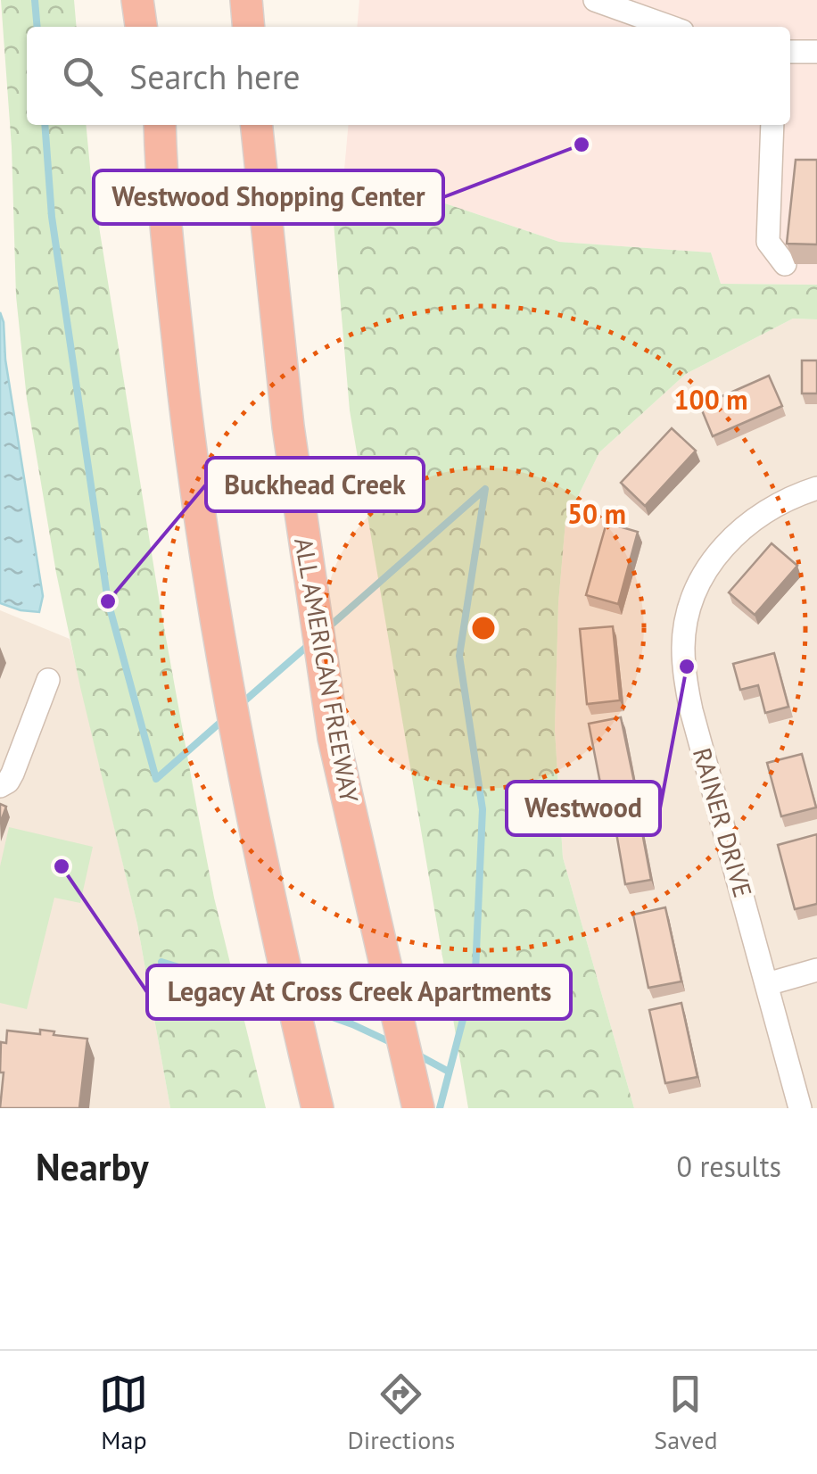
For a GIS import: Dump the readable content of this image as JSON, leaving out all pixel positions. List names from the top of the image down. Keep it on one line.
{"streets":{"highway":["ALL AMERICAN FREEWAY"],"street":["RAINER DRIVE"]},"places":["Westwood Shopping Center","Buckhead Creek","Westwood","Legacy At Cross Creek Apartments"],"page":{"search":"Search here","heading":["Nearby","0 results"],"nav":["Map","Directions","Saved"]},"rings":["100 m","50 m"]}
